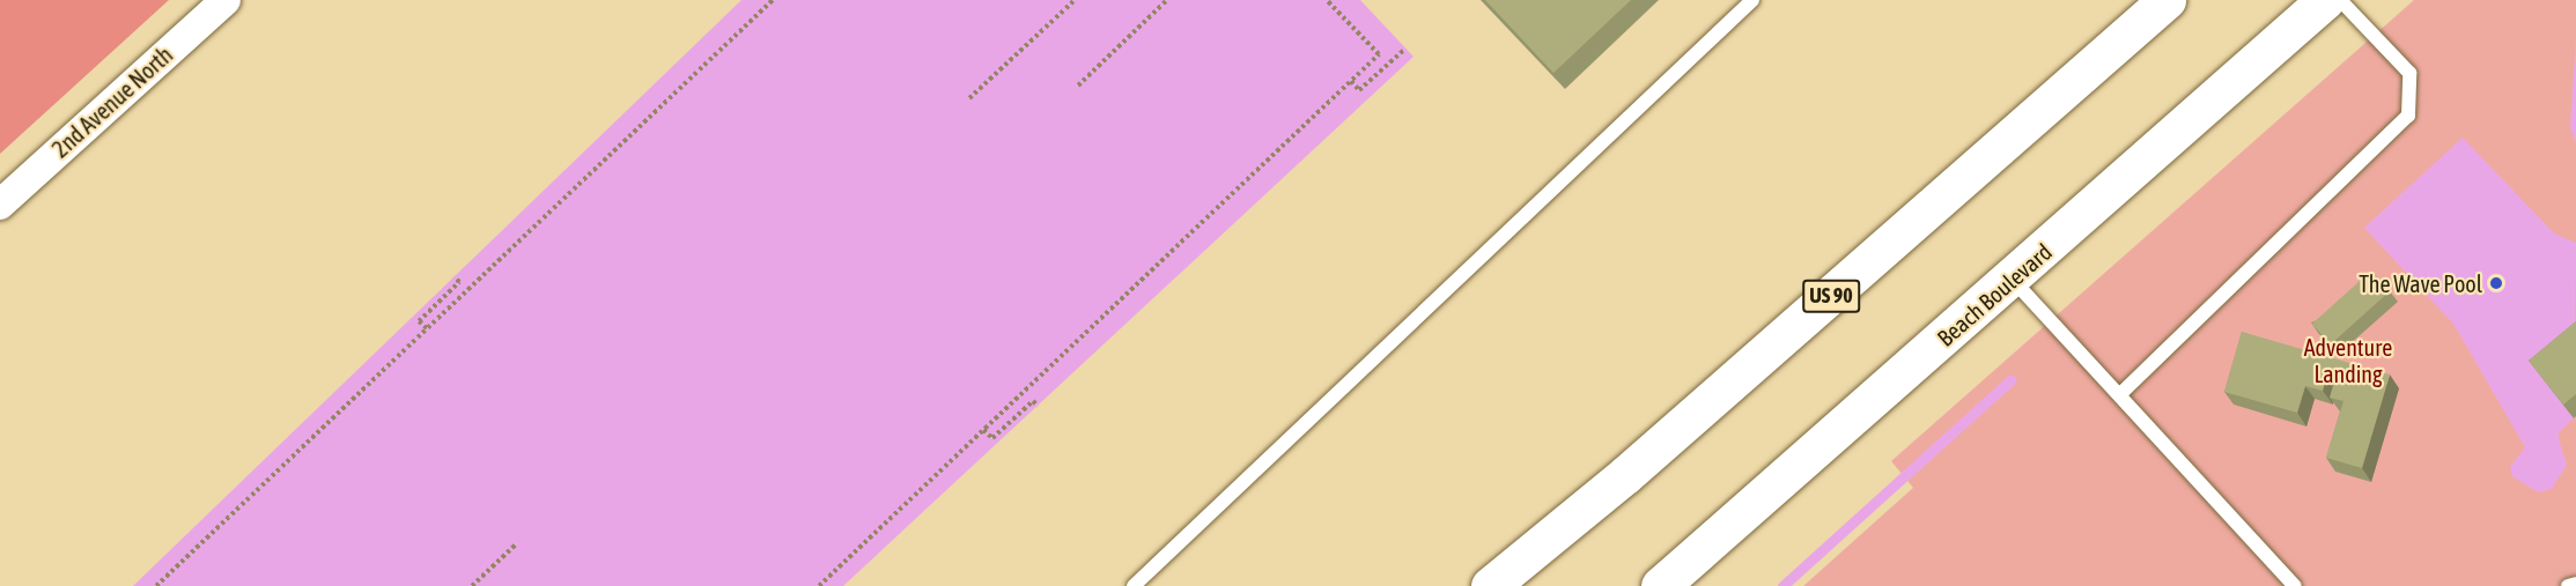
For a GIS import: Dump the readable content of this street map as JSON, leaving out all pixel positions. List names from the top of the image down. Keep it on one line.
{"streets":{"highway":["Beach Boulevard","US 90"],"street":["2nd Avenue North"]},"parks":["Adventure Landing"],"places":["The Wave Pool"]}
